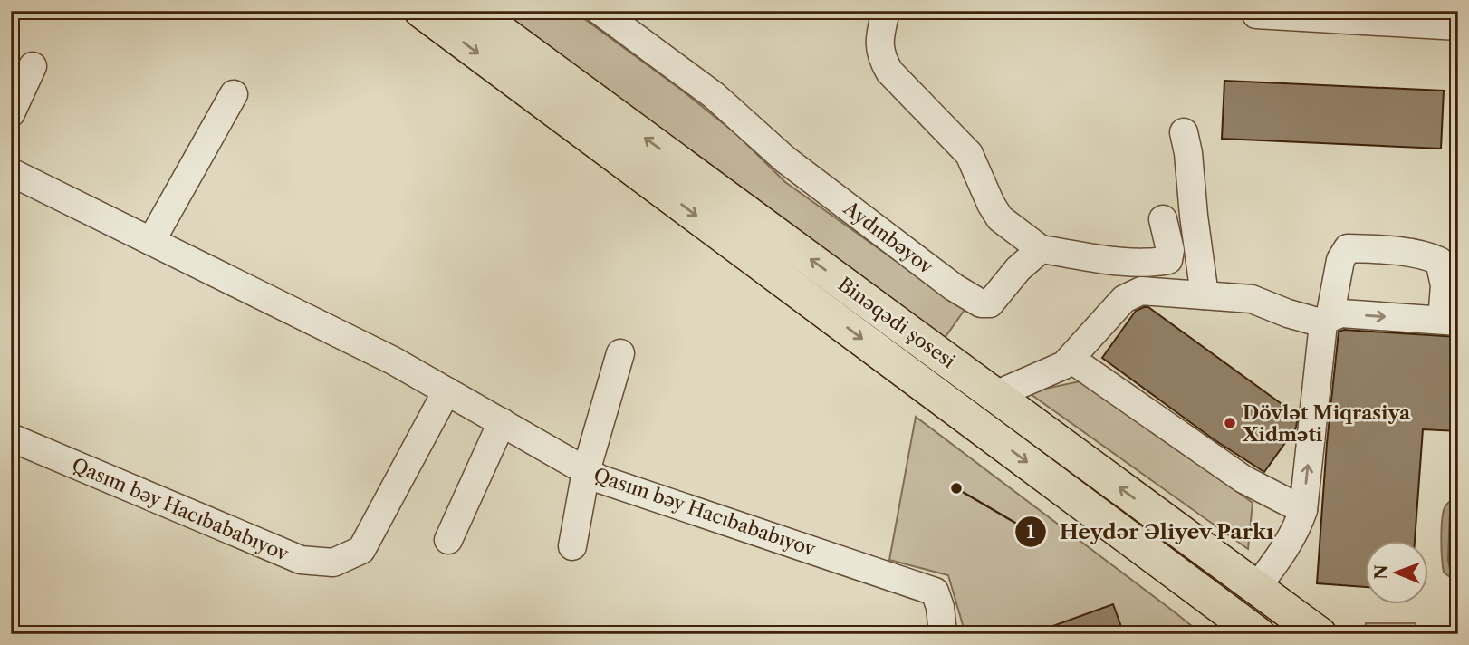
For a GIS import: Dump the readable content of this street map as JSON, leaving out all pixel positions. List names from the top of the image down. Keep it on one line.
{"streets":{"main road":["Binəqədi şosesi"],"street":["Aydınbəyov","Qasım bəy Hacıbababıyov"]},"places":["Dövlət Miqrasiya Xidməti","Heydər Əliyev Parkı"],"north":"left"}
